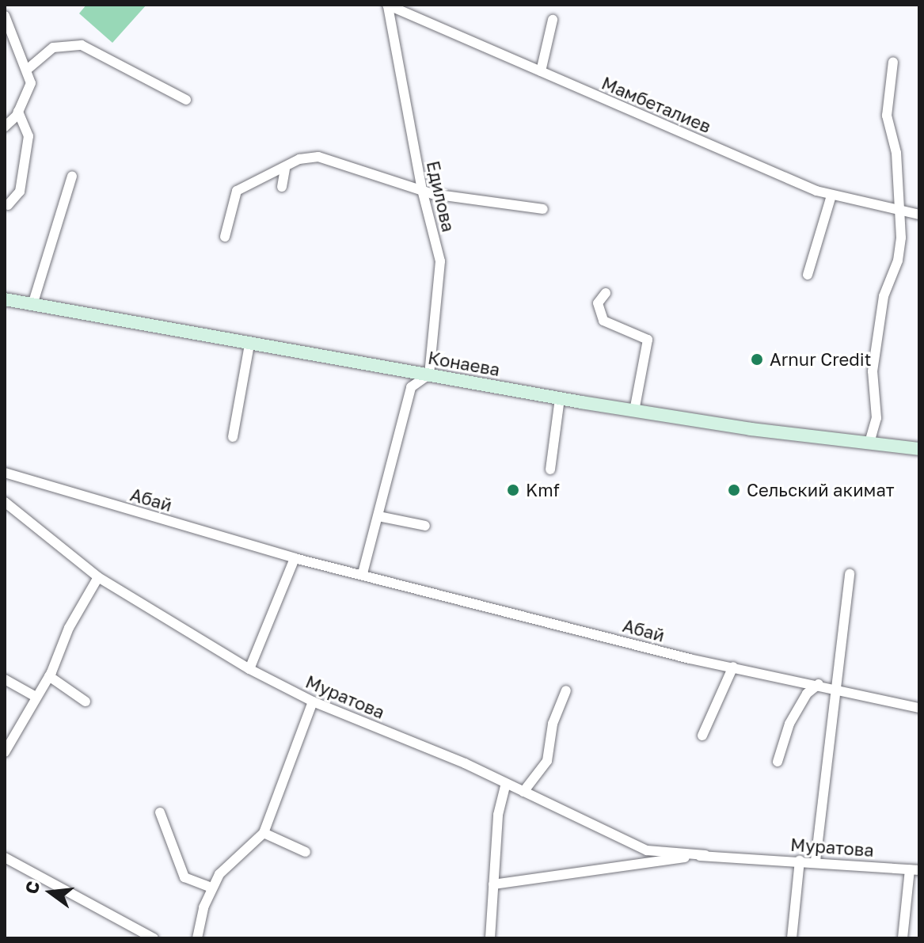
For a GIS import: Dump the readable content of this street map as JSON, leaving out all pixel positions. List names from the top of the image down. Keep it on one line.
{"streets":{"main road":["Конаева"],"street":["Мамбеталиев","Едилова","Абай","Муратова"]},"crossings":[["Мамбеталиев","Едилова"],["Едилова","Конаева"]],"places":["Arnur Credit","Kmf","Сельский акимат"],"north":"left"}
